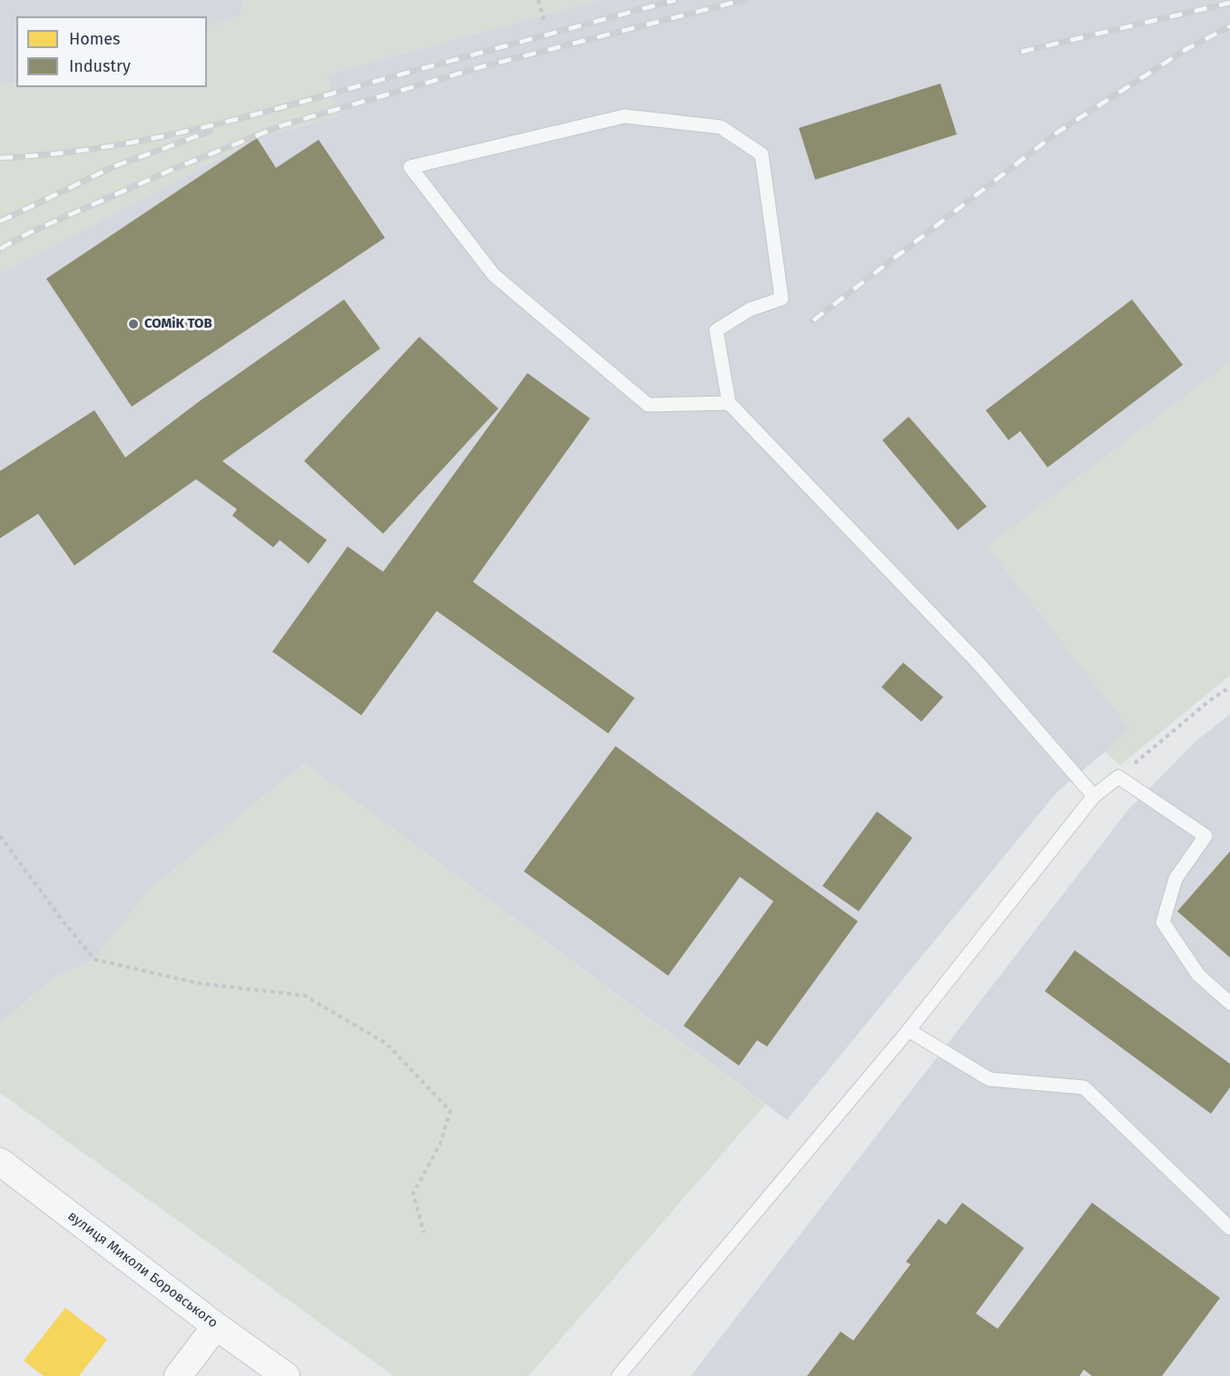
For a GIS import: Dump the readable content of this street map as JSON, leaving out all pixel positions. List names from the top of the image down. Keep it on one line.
{"streets":{"street":["вулиця Миколи Боровського"]},"places":["СОМіК ТОВ"],"legend":["Homes","Industry"]}
